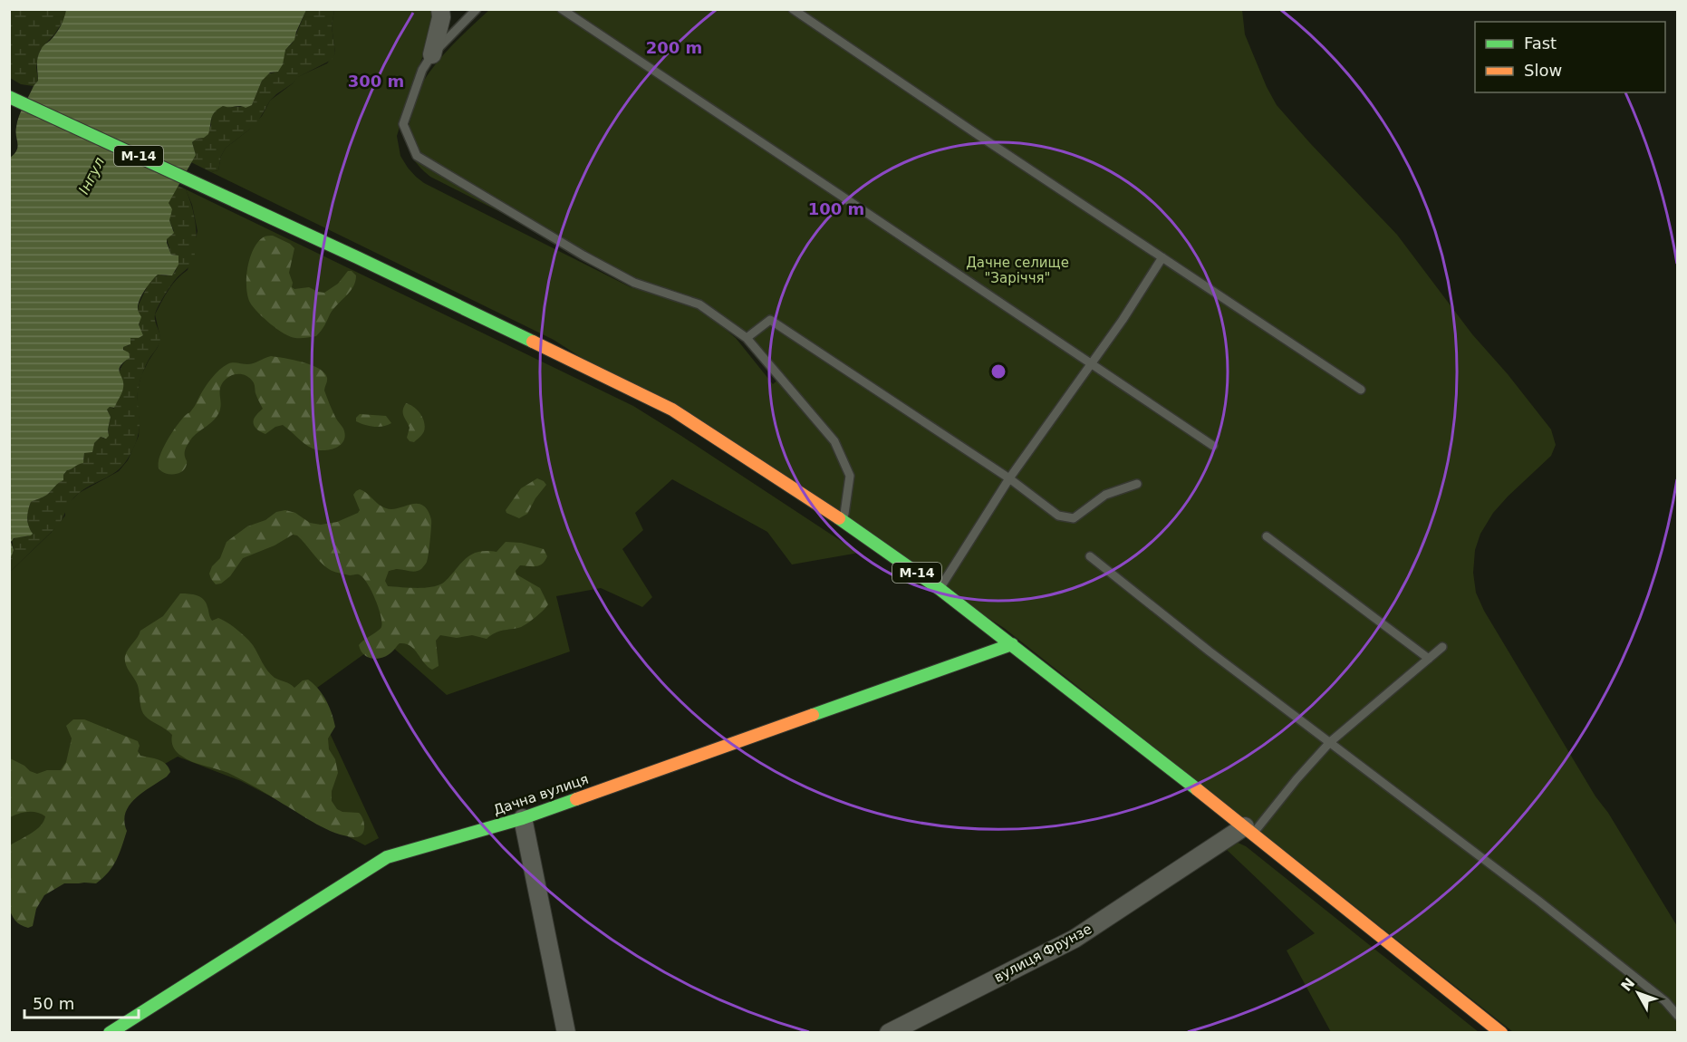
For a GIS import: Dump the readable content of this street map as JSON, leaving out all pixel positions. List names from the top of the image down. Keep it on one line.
{"streets":{"main road":["М-14","Дачна вулиця"],"street":["вулиця Фрунзе"]},"crossings":[["М-14","Дачна вулиця"],["М-14","вулиця Фрунзе"]],"water":["Інгул"],"parks":["Дачне селище \"Заріччя\""],"legend":["Fast","Slow"],"scale_bar":"50 m","north":"top left","rings":["200 m","300 m","100 m"]}
